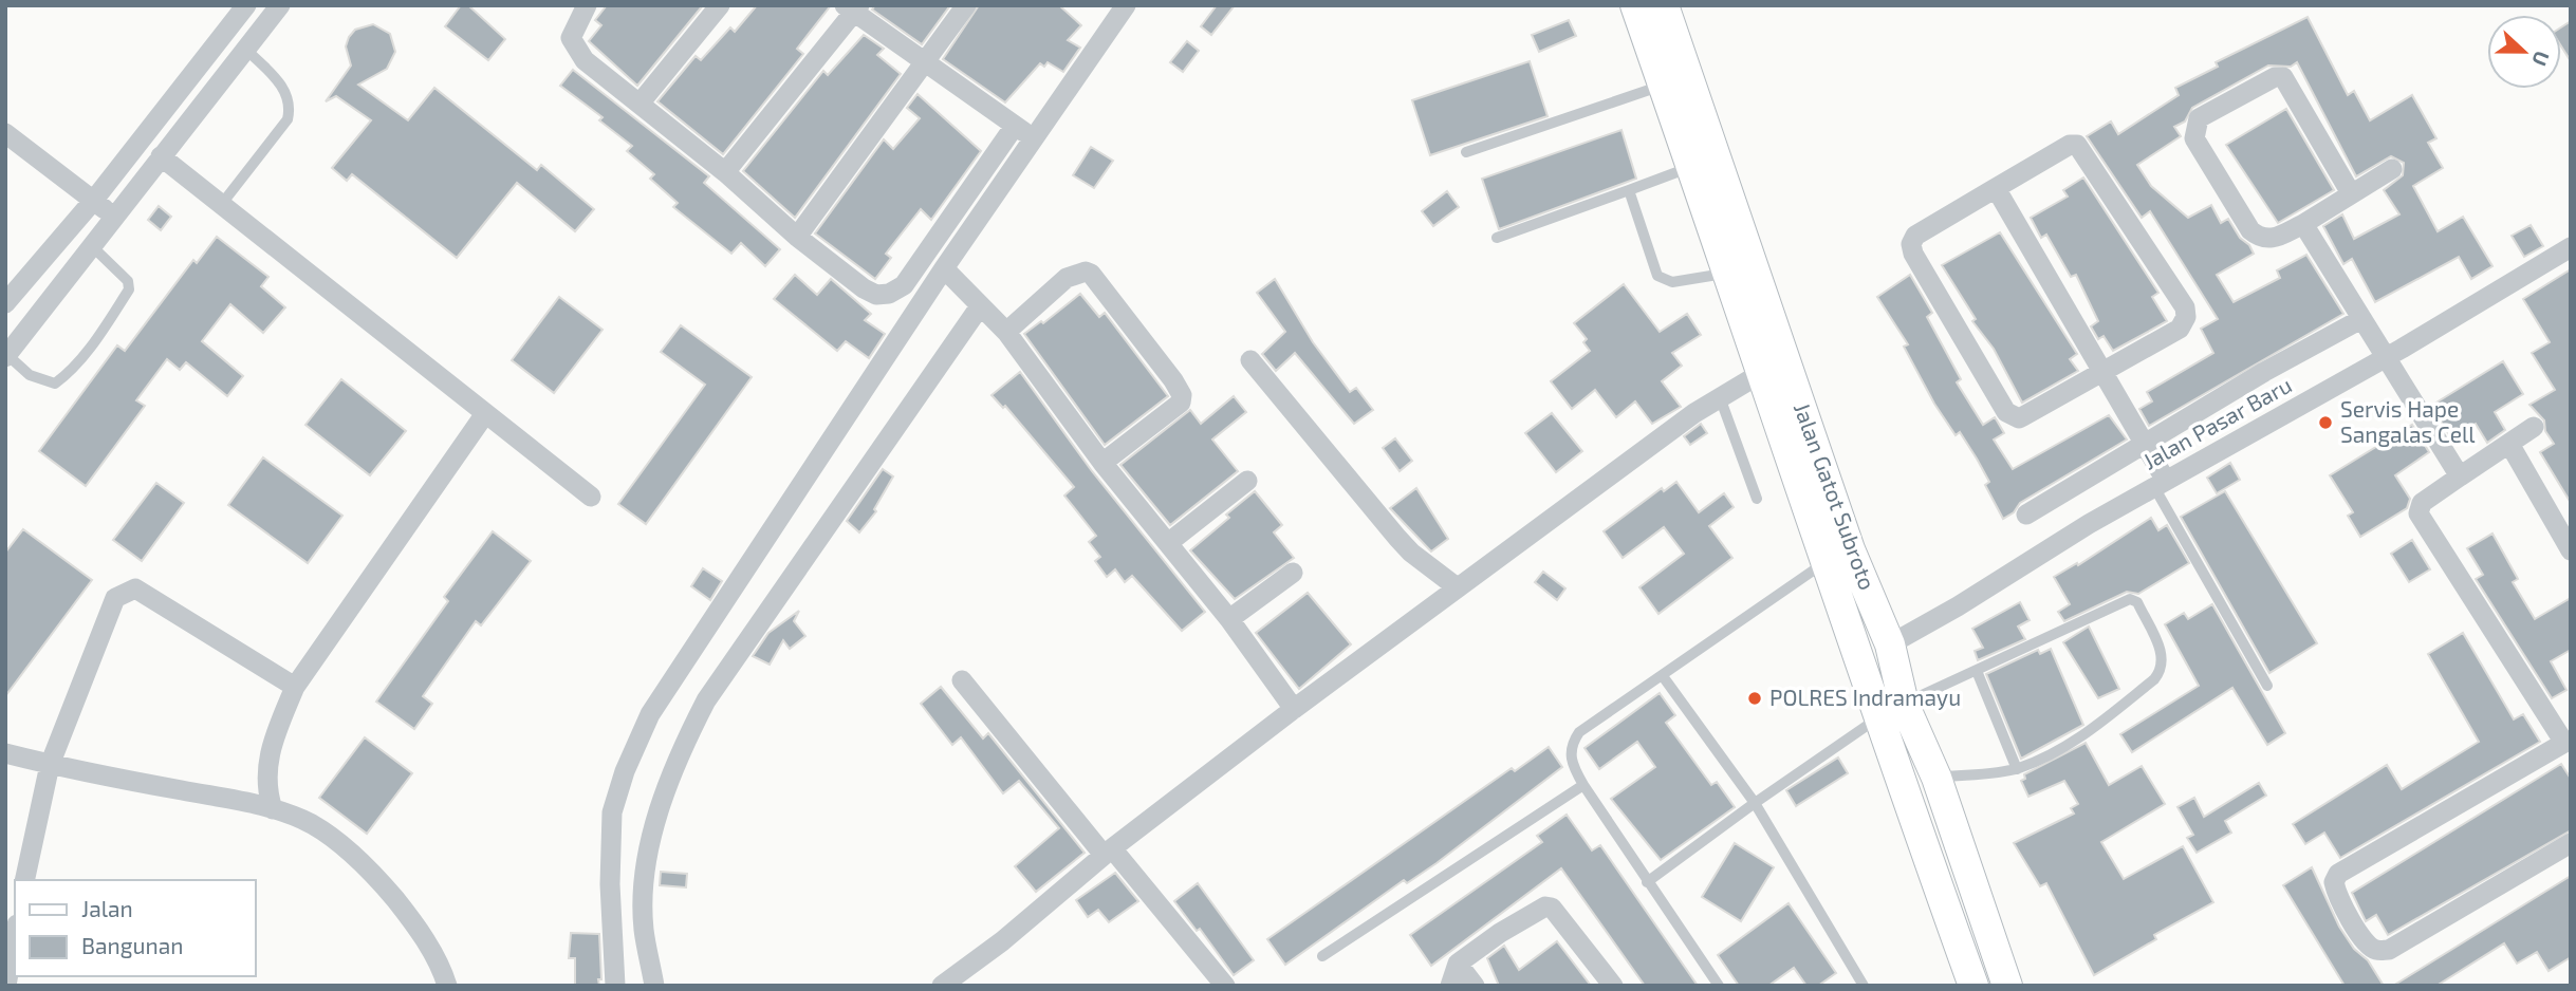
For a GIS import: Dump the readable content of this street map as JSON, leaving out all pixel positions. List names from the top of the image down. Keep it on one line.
{"streets":{"street":["Jalan Pasar Baru","Jalan Gatot Subroto"]},"crossings":[["Jalan Pasar Baru","Jalan Gatot Subroto"]],"places":["Servis Hape Sangalas Cell","POLRES Indramayu"],"legend":["Jalan","Bangunan"],"north":"right"}
